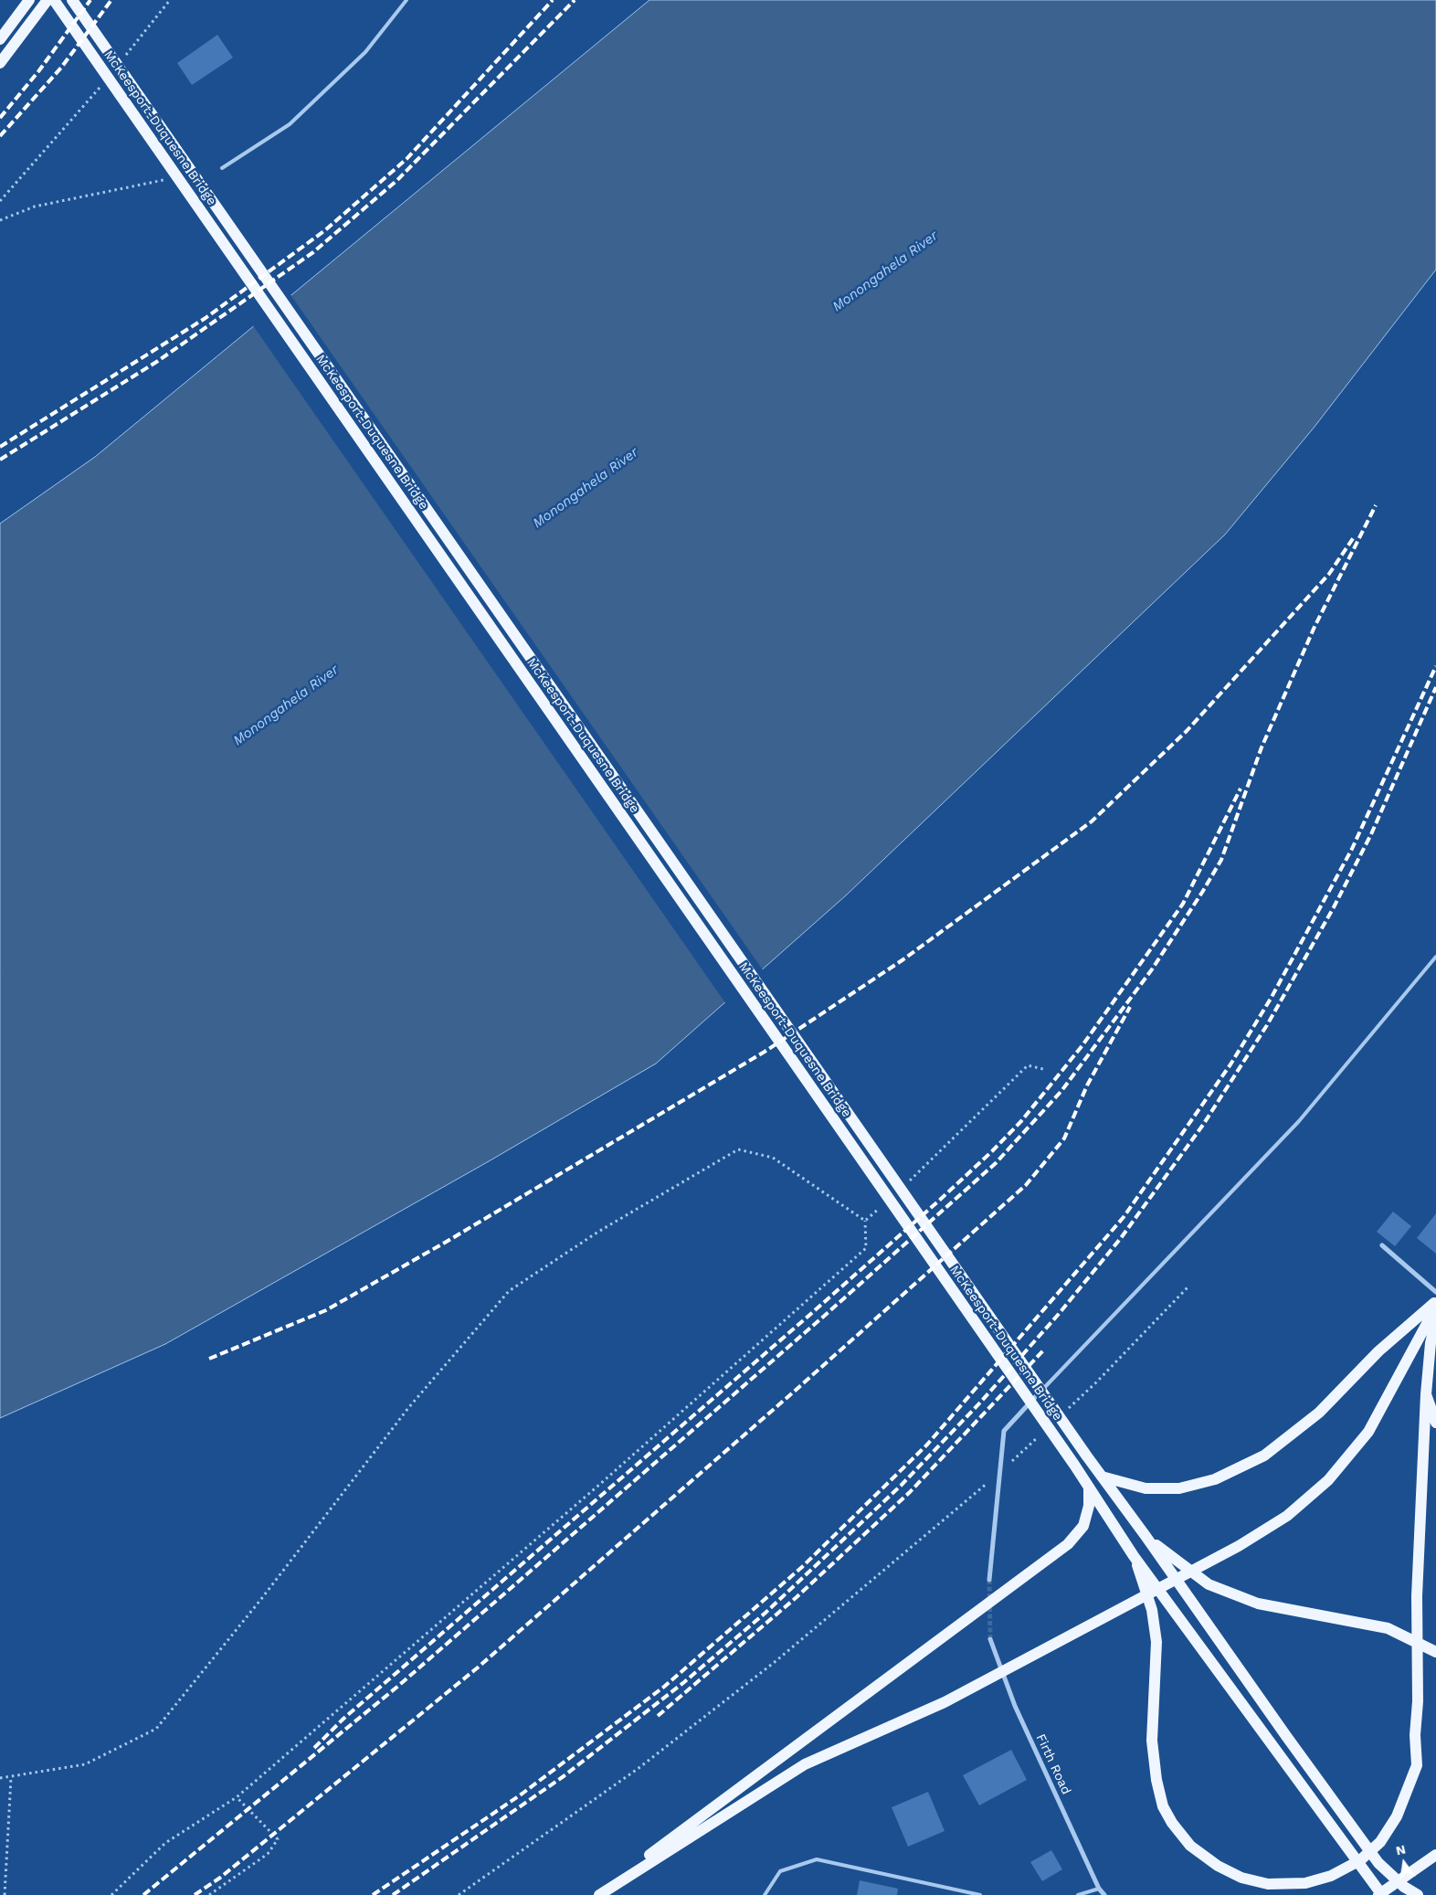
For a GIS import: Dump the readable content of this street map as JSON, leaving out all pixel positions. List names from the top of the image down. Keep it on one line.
{"streets":{"main road":["McKeesport-Duquesne Bridge"],"street":["Firth Road"]},"water":["Monongahela River"],"north":"top"}
